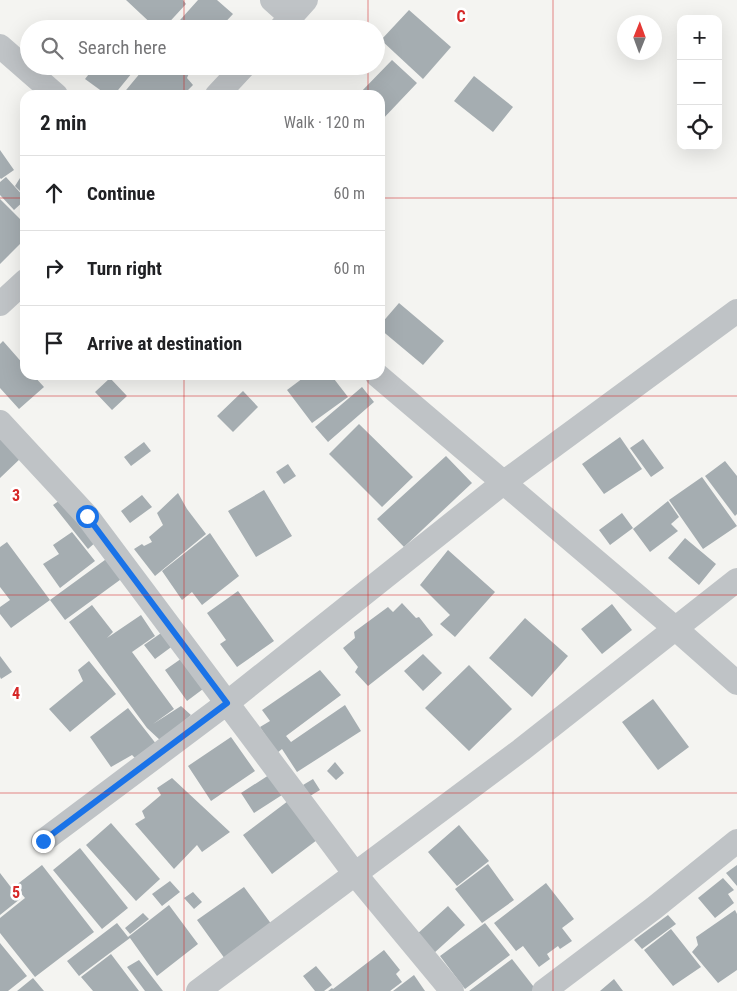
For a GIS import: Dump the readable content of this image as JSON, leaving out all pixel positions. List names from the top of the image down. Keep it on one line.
{"north":"top","page":{"map_buttons":["+","−"],"search":"Search here","heading":["2 min","Walk · 120 m"],"list":[["Continue","60 m"],["Turn right","60 m"],"Arrive at destination"]},"grid":{"columns":["C"],"rows":["3","4","5"]}}
